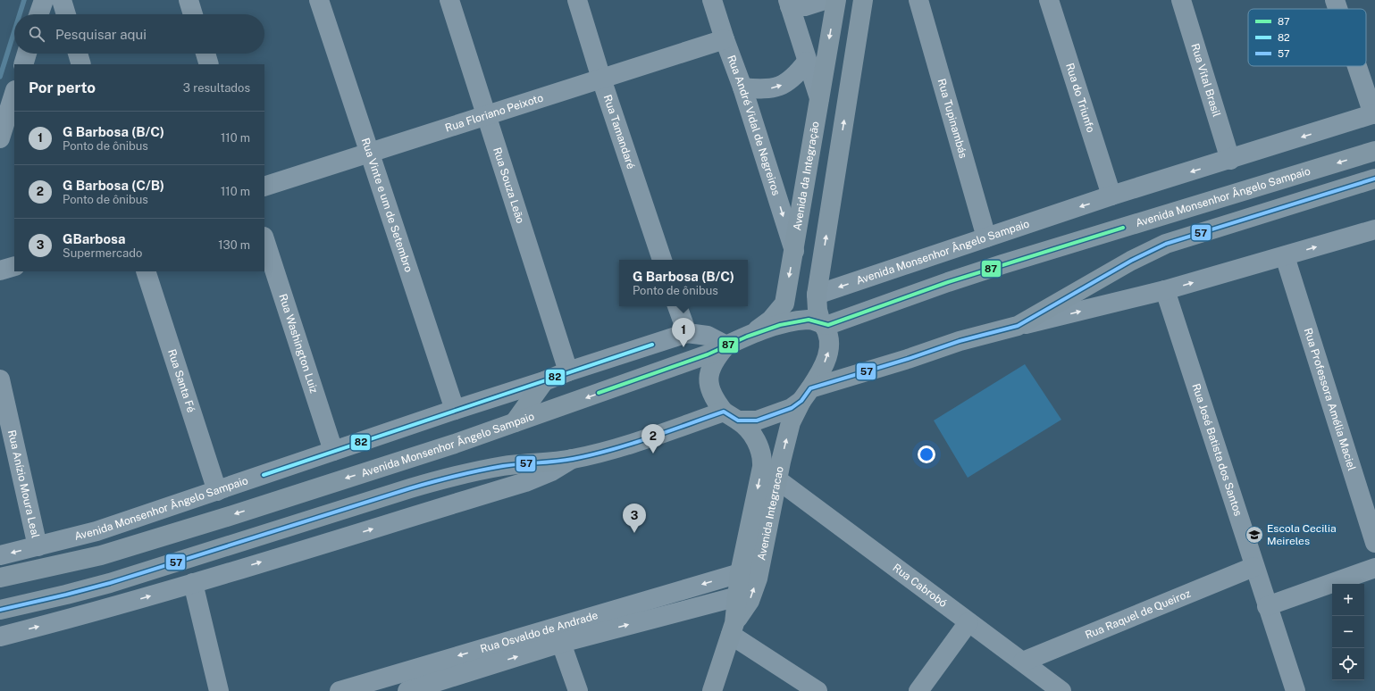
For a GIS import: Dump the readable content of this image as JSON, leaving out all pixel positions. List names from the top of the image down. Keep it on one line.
{"streets":{"main road":["Avenida da Integração","Avenida Monsenhor Ângelo Sampaio","Avenida Integracao"],"street":["Rua Vital Brasil","Rua do Triunfo","Rua Floriano Peixoto","Rua Tupinambás","Rua André Vidal de Negreiros","Rua Tamandaré","Rua Souza Leão","Rua Vinte e um de Setembro","Rua Washington Luiz","Rua Santa Fé","Rua Professora Amélia Maciel","Rua José Batista dos Santos","Rua Anízio Moura Leal","Rua Cabrobó","Rua Raquel de Queiroz","Rua Osvaldo de Andrade"]},"crossings":[["Rua Vital Brasil","Avenida Monsenhor Ângelo Sampaio"],["Rua do Triunfo","Avenida Monsenhor Ângelo Sampaio"],["Rua Floriano Peixoto","Rua André Vidal de Negreiros"],["Rua Floriano Peixoto","Rua Tamandaré"],["Rua Floriano Peixoto","Rua Souza Leão"],["Rua Floriano Peixoto","Rua Vinte e um de Setembro"],["Rua Tupinambás","Avenida Monsenhor Ângelo Sampaio"],["Rua André Vidal de Negreiros","Avenida da Integração"],["Avenida da Integração","Avenida Monsenhor Ângelo Sampaio"],["Avenida da Integração","Avenida Integracao"],["Rua Souza Leão","Avenida Monsenhor Ângelo Sampaio"],["Avenida Monsenhor Ângelo Sampaio","Rua Vinte e um de Setembro"],["Avenida Monsenhor Ângelo Sampaio","Rua Washington Luiz"],["Avenida Monsenhor Ângelo Sampaio","Rua Santa Fé"],["Avenida Monsenhor Ângelo Sampaio","Rua Anízio Moura Leal"],["Avenida Monsenhor Ângelo Sampaio","Avenida Integracao"],["Rua José Batista dos Santos","Rua Raquel de Queiroz"],["Avenida Integracao","Rua Cabrobó"],["Rua Cabrobó","Rua Raquel de Queiroz"]],"one_way":["Rua André Vidal de Negreiros","Avenida Integracao"],"places":{"school or university":["Escola Cecilia Meireles"]},"lines":["transit line 57","transit line 87","transit line 82"],"legend":["87","82","57"],"page":{"search":"Pesquisar aqui","heading":["Por perto","3 resultados"],"list":[{"mark":"1","name":"G Barbosa (B/C)","note":"Ponto de ônibus","value":"110 m"},{"mark":"2","name":"G Barbosa (C/B)","note":"Ponto de ônibus","value":"110 m"},{"mark":"3","name":"GBarbosa","note":"Supermercado","value":"130 m"}],"popup":["G Barbosa (B/C)","Ponto de ônibus"],"pins":["1","2","3"],"map_buttons":["+","−"]}}
